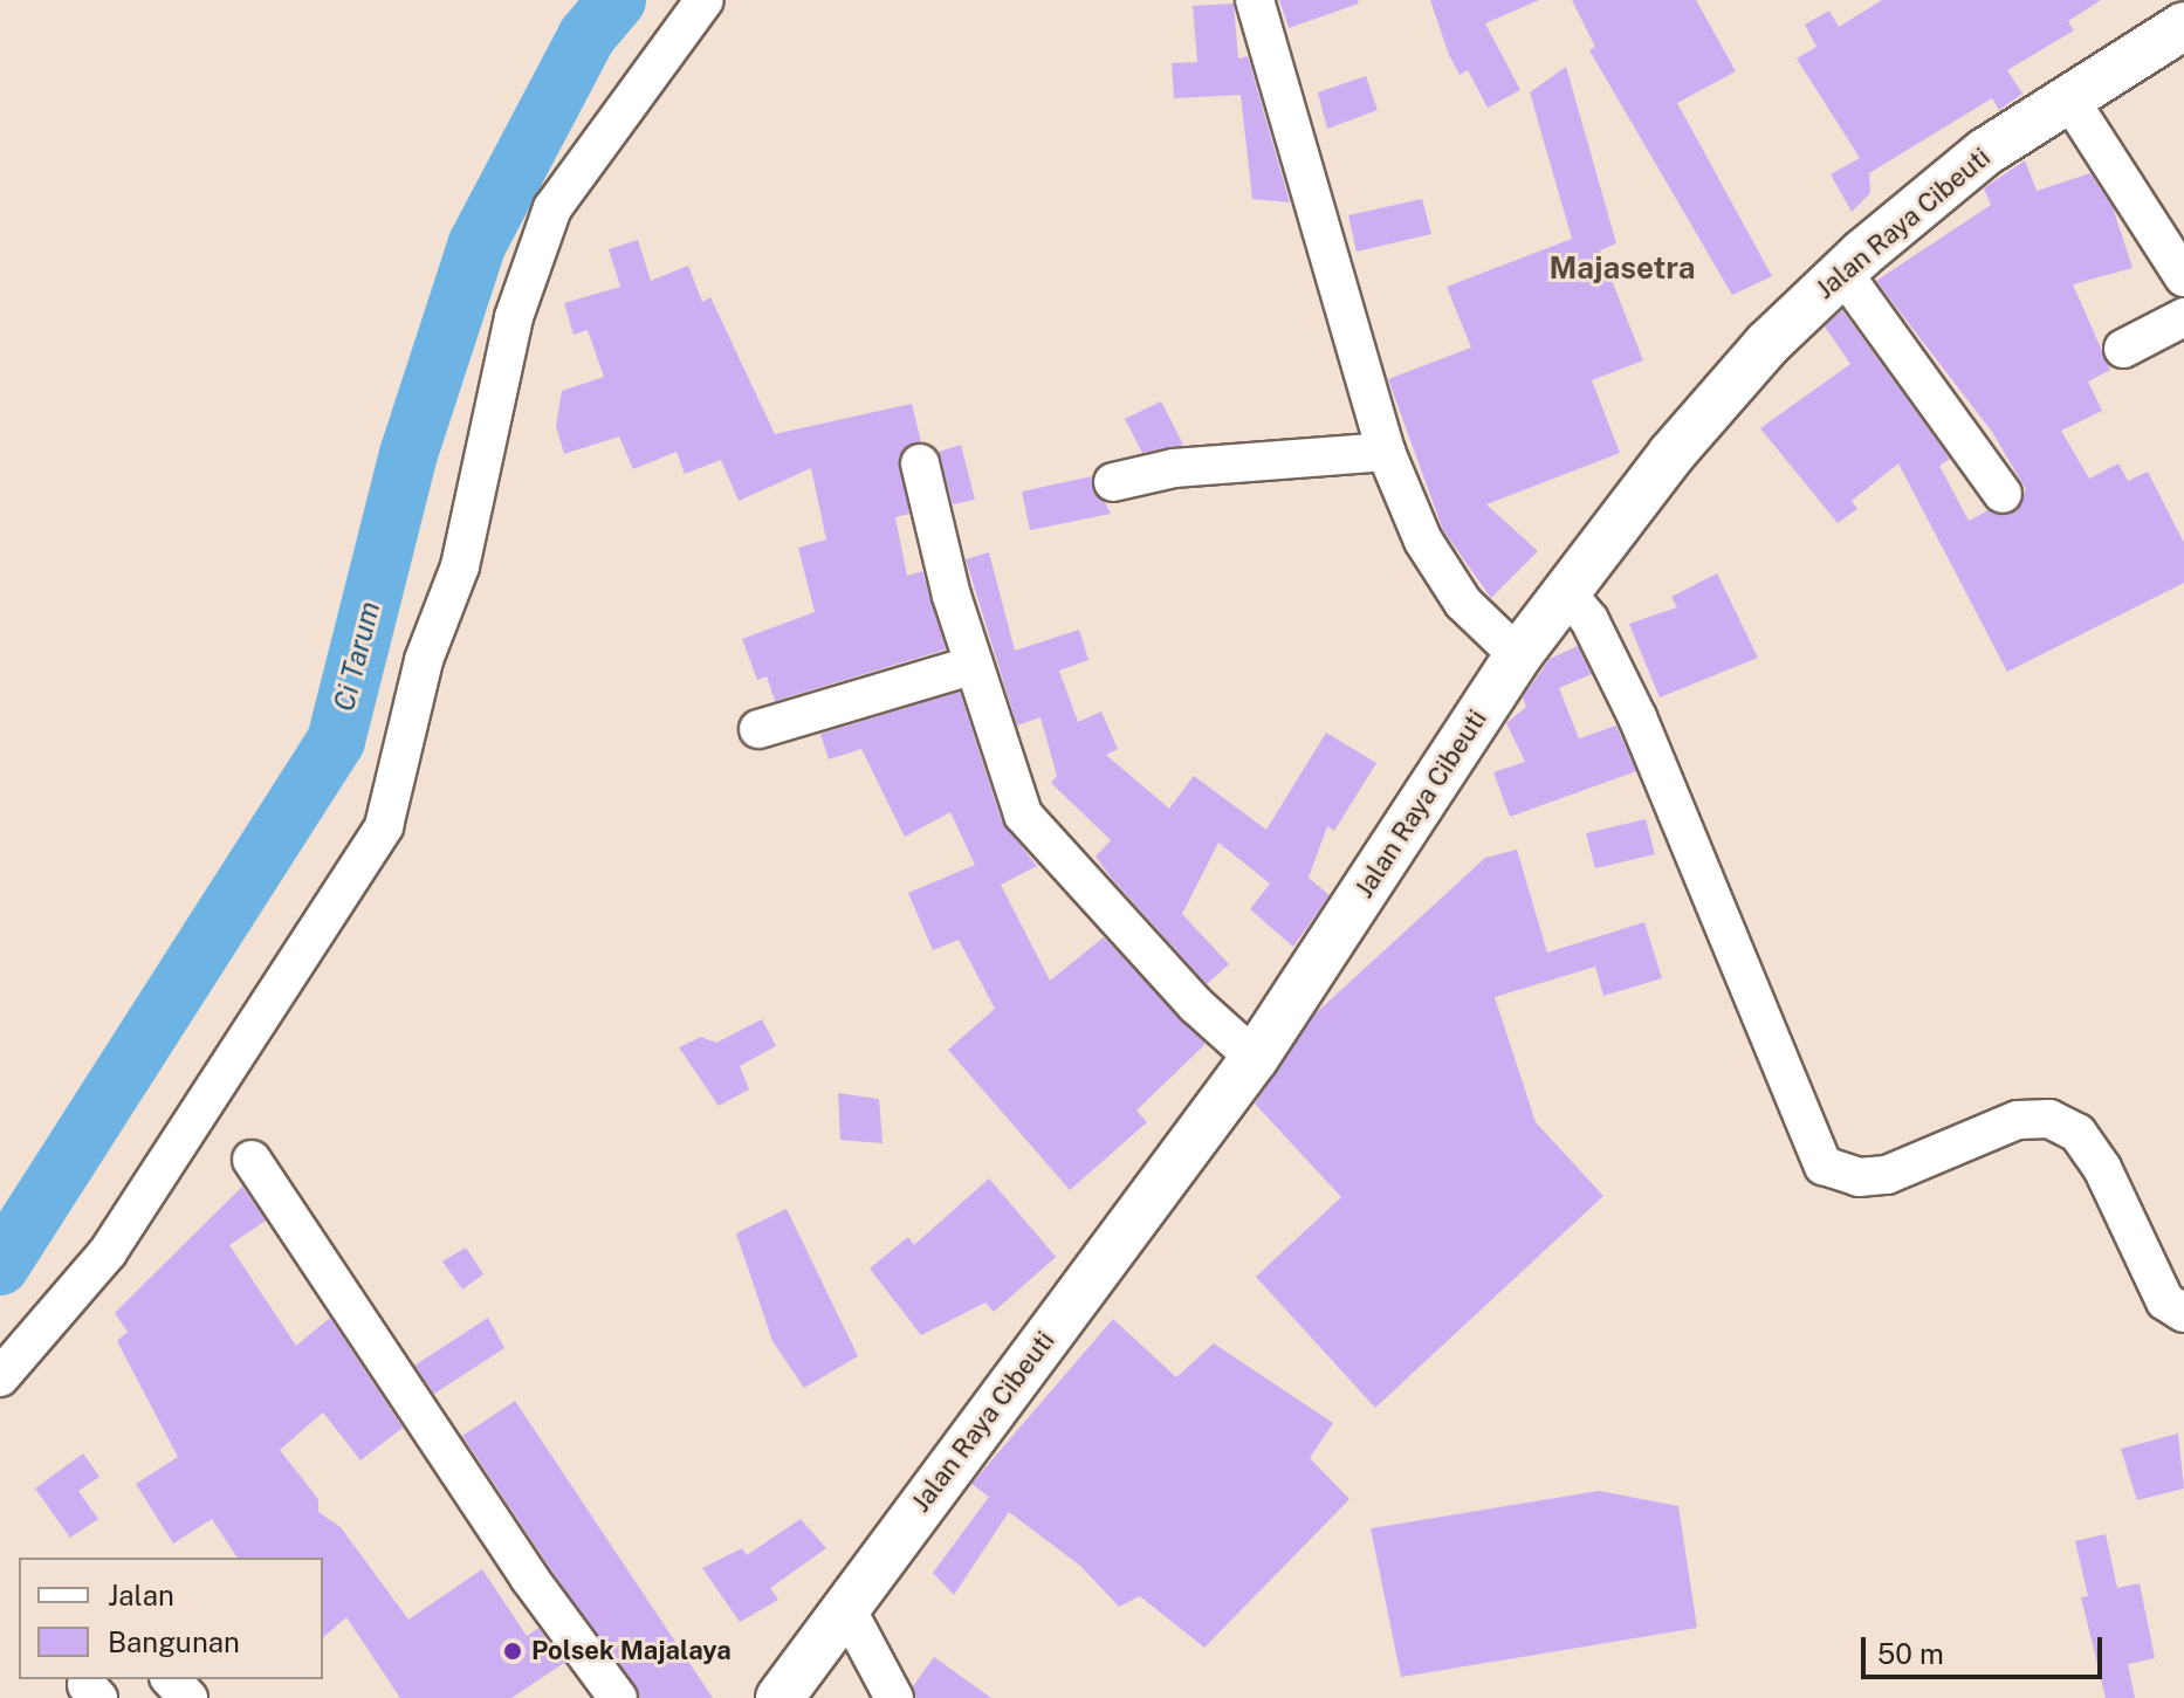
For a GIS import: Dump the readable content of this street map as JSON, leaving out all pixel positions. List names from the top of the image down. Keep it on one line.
{"streets":{"main road":["Jalan Raya Cibeuti"]},"districts":["Majasetra"],"water":["Ci Tarum"],"places":["Polsek Majalaya"],"legend":["Jalan","Bangunan"],"scale_bar":"50 m"}
